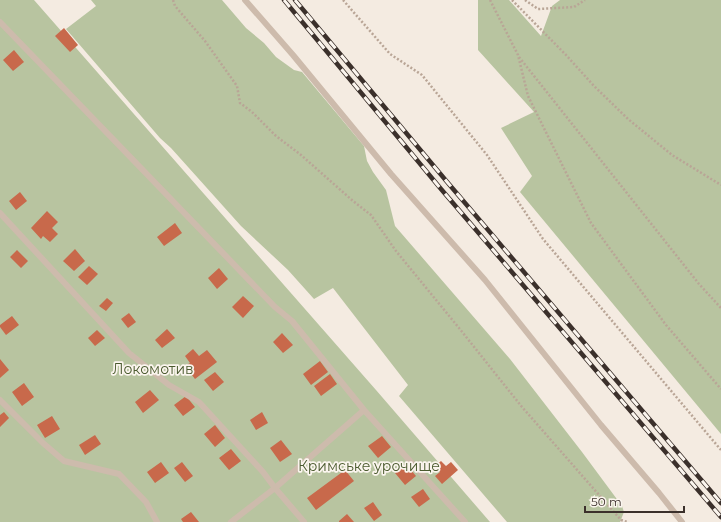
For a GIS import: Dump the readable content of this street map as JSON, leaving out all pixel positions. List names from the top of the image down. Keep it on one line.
{"parks":["Локомотив","Кримське урочище"],"scale_bar":"50 m"}
